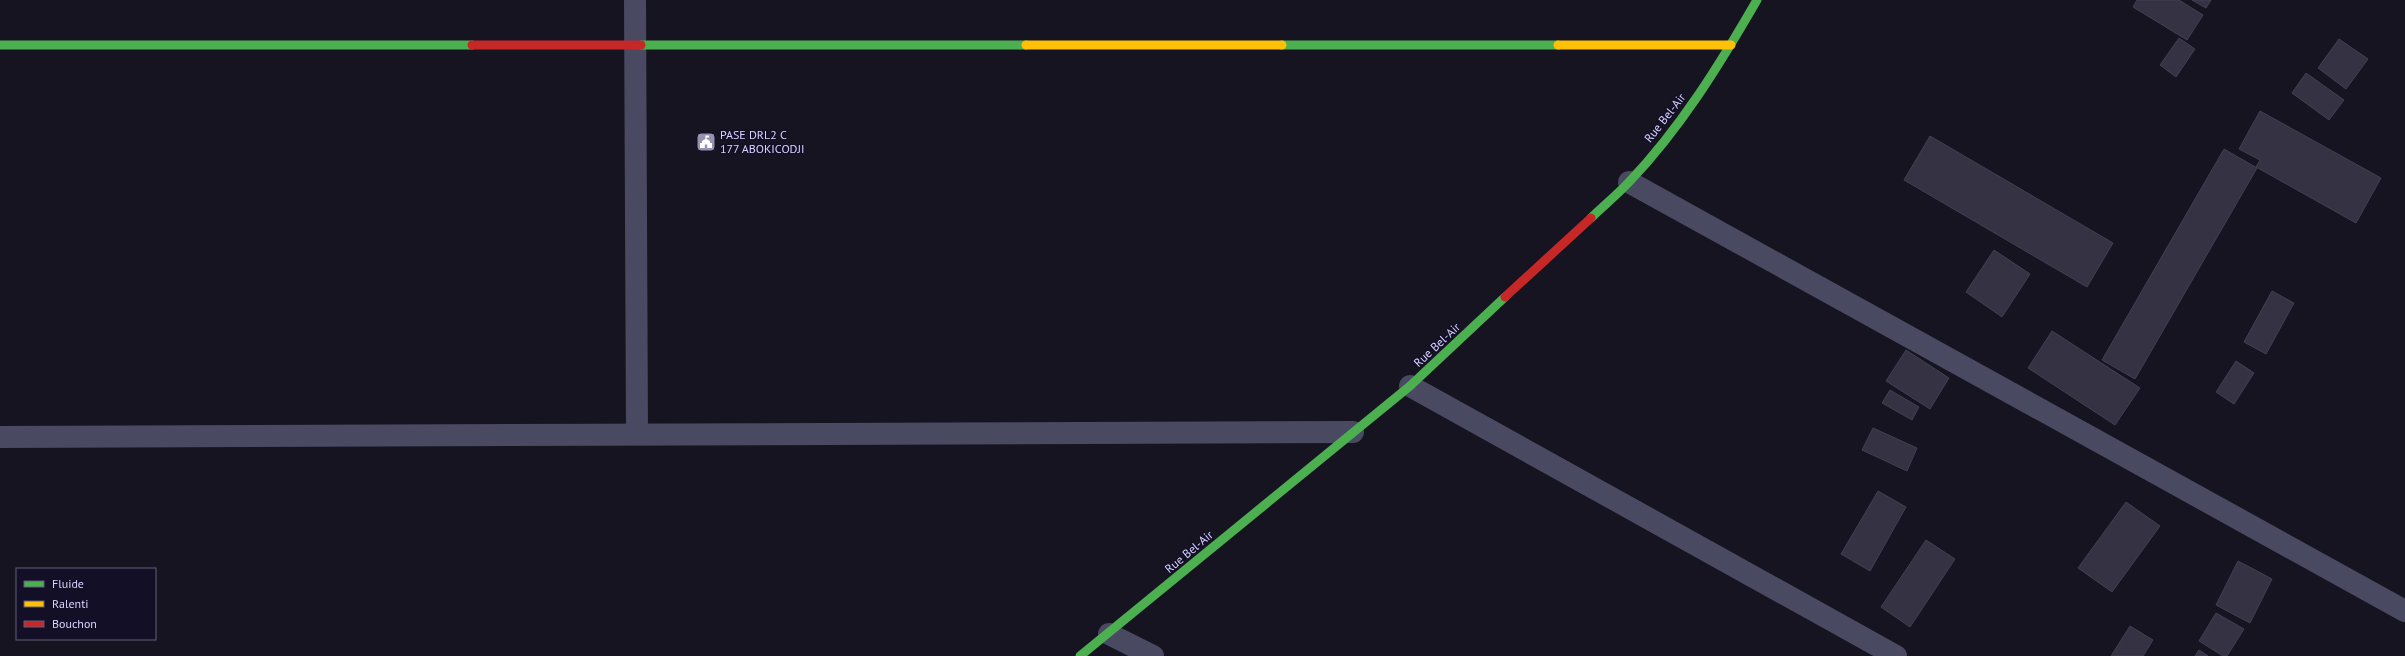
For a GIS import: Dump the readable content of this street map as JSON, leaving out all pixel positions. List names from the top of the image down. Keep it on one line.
{"streets":{"street":["Rue Bel-Air"]},"places":{"public building":["PASE DRL2 C 177 ABOKICODJI"]},"legend":["Fluide","Ralenti","Bouchon"]}
